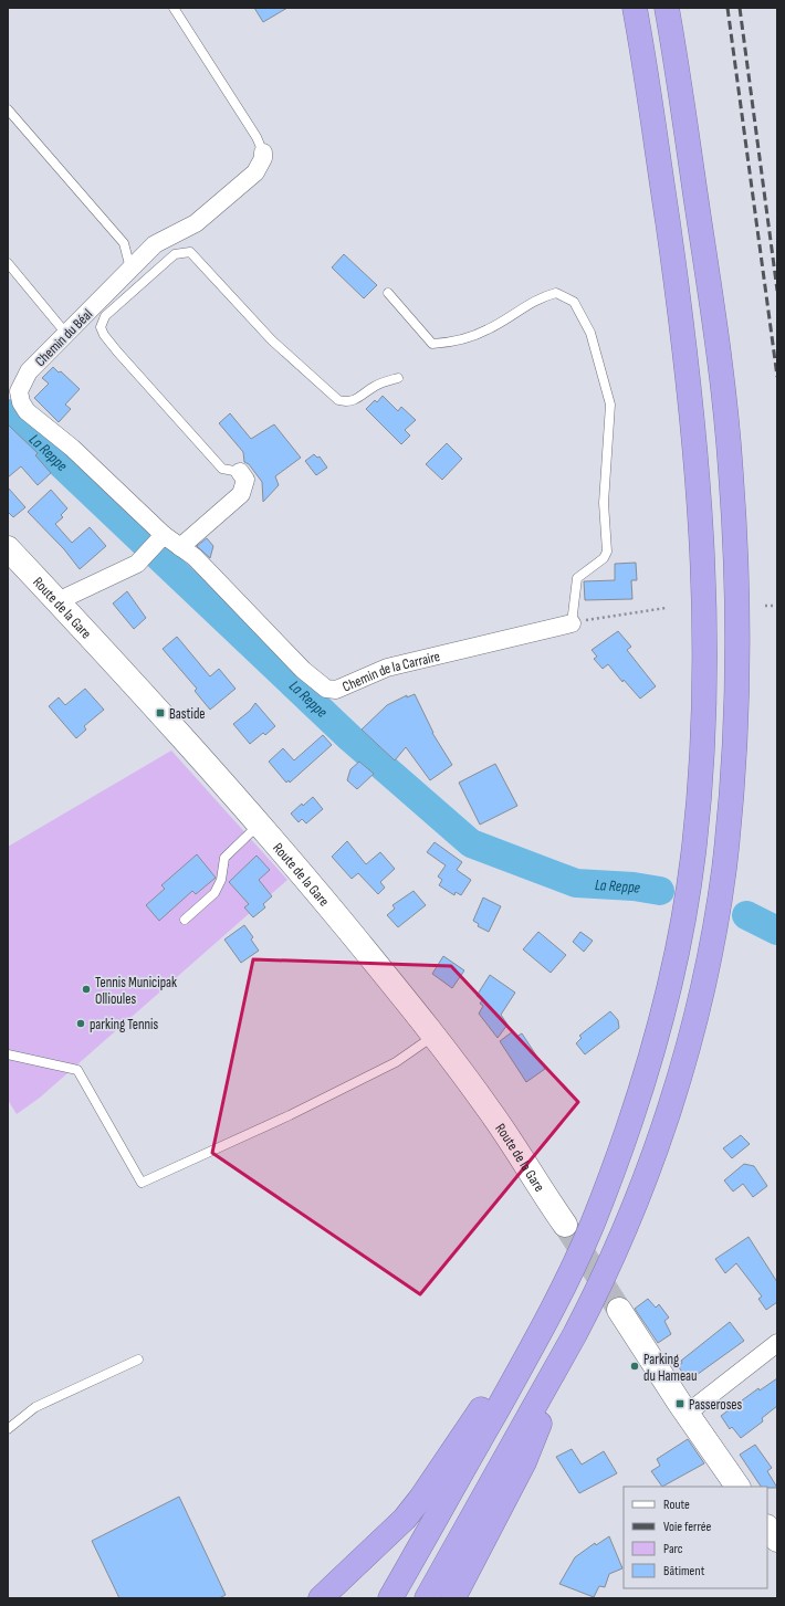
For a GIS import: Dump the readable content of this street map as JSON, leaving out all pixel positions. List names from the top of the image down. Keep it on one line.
{"streets":{"street":["Chemin du Béal","Route de la Gare","Chemin de la Carraire"]},"crossings":[["Chemin du Béal","Chemin de la Carraire"]],"water":["La Reppe"],"places":{"transit":["Bastide","Passeroses"],"other":["Tennis Municipak Ollioules","parking Tennis","Parking du Hameau"]},"legend":["Route","Voie ferrée","Parc","Bâtiment"]}
